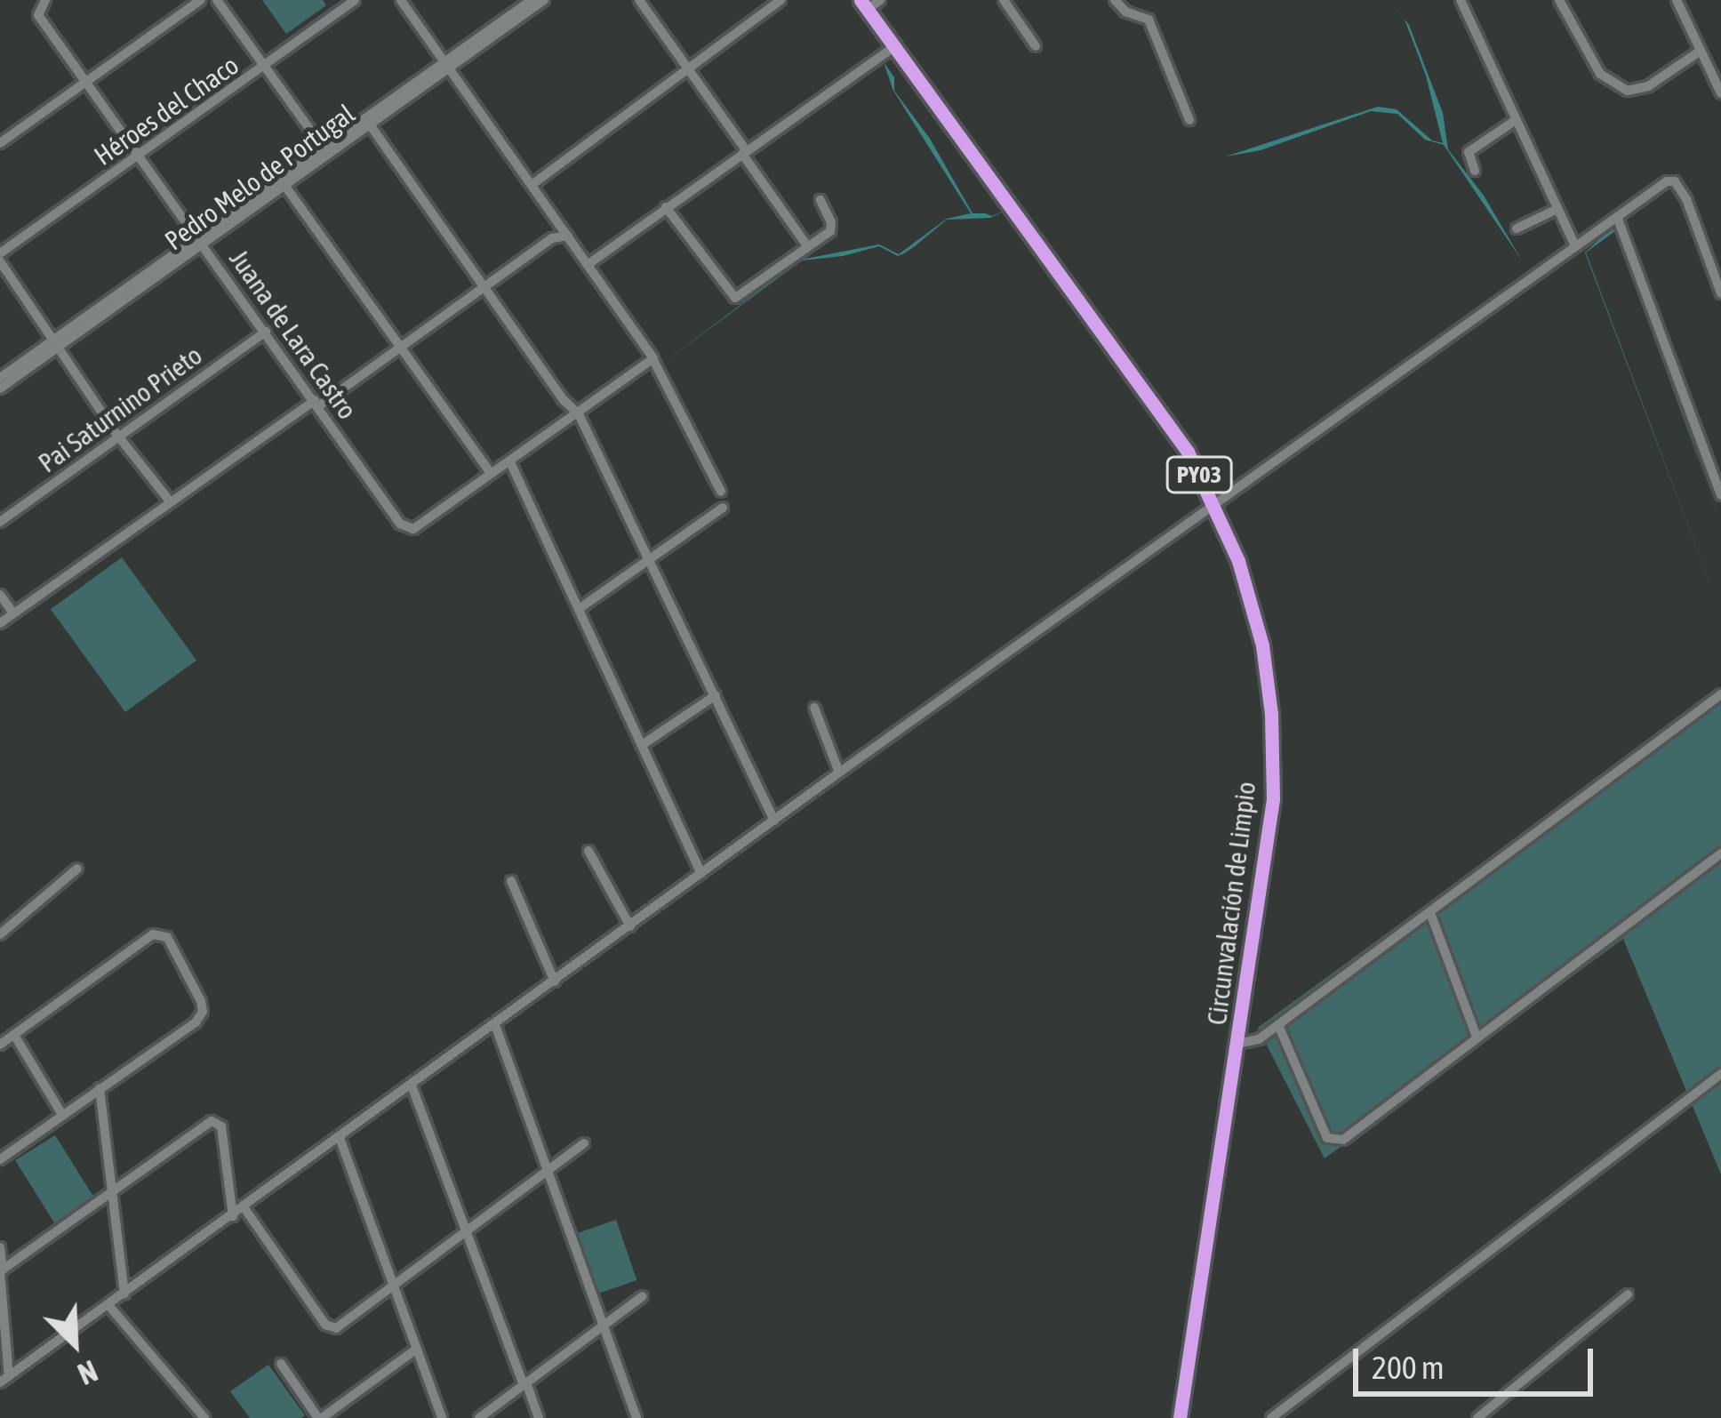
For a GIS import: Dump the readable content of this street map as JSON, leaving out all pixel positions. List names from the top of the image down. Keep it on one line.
{"streets":{"highway":["PY03","Circunvalación de Limpio"],"street":["Héroes del Chaco","Pedro Melo de Portugal","Juana de Lara Castro","Pai Saturnino Prieto"]},"crossings":[["Héroes del Chaco","Juana de Lara Castro"],["Pedro Melo de Portugal","Juana de Lara Castro"],["Juana de Lara Castro","Pai Saturnino Prieto"]],"scale_bar":"200 m","north":"bottom right"}
